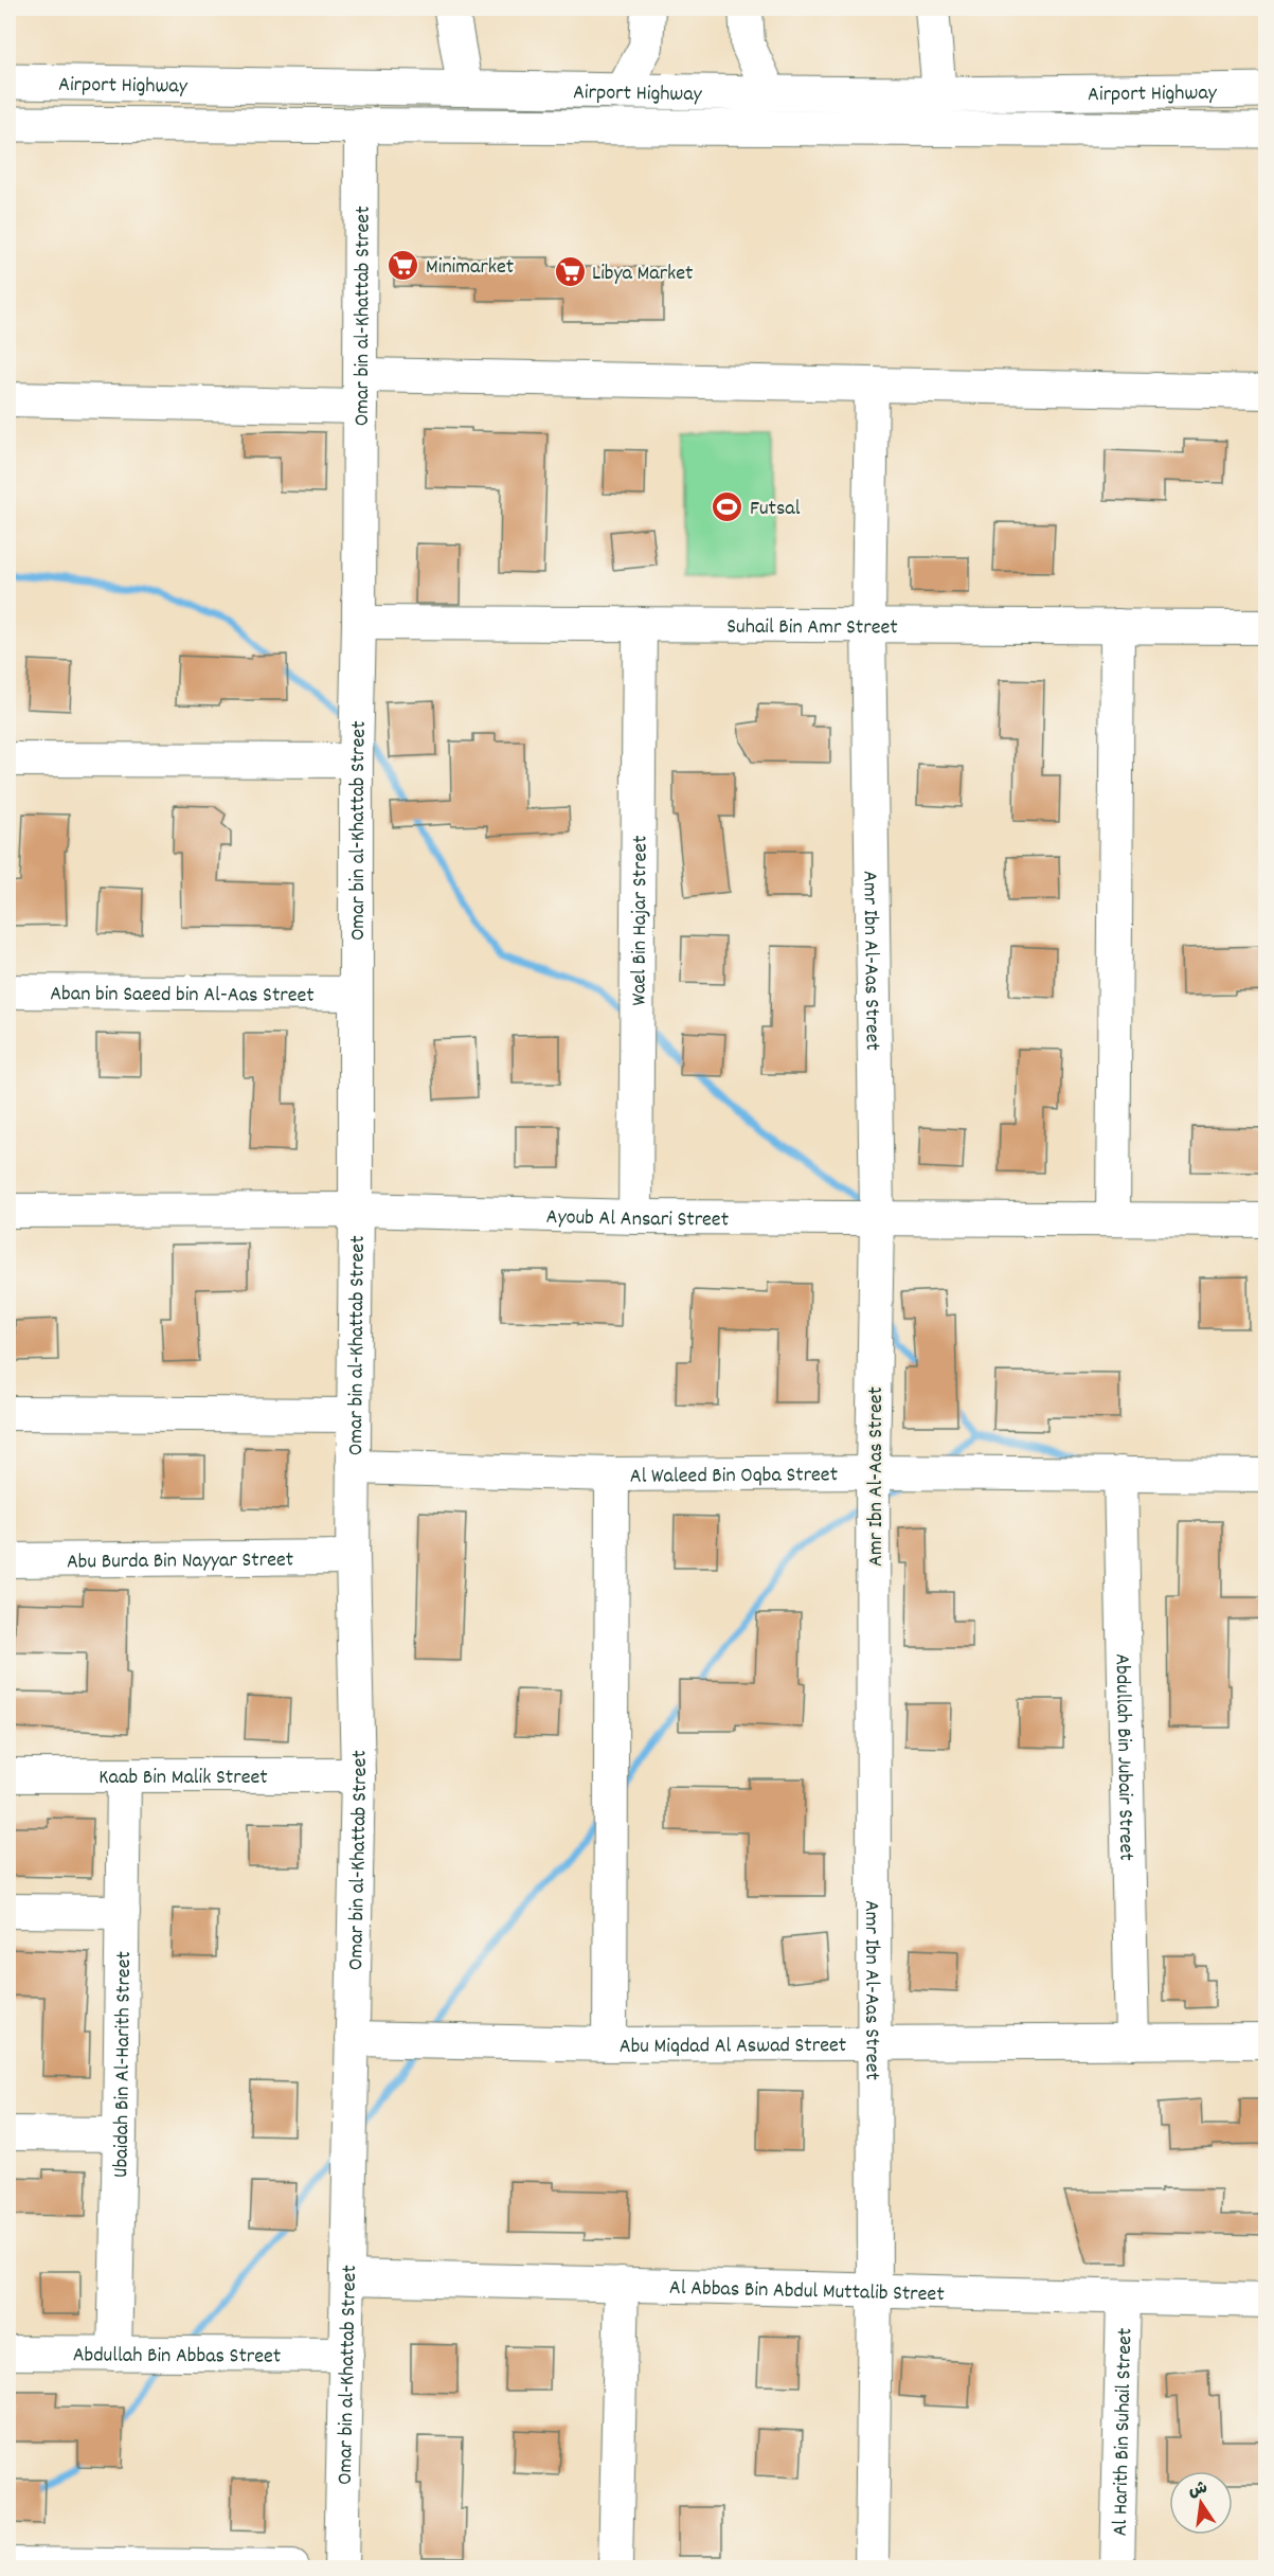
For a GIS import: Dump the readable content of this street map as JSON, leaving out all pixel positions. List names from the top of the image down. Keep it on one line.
{"streets":{"main road":["Airport Highway"],"street":["Omar bin al-Khattab Street","Suhail Bin Amr Street","Wael Bin Hajar Street","Amr Ibn Al-Aas Street","Aban bin Saeed bin Al-Aas Street","Ayoub Al Ansari Street","Al Waleed Bin Oqba Street","Abu Burda Bin Nayyar Street","Abdullah Bin Jubair Street","Kaab Bin Malik Street","Abu Miqdad Al Aswad Street","Ubaidah Bin Al-Harith Street","Al Abbas Bin Abdul Muttalib Street","Abdullah Bin Abbas Street","Al Harith Bin Suhail Street"]},"crossings":[["Airport Highway","Omar bin al-Khattab Street"],["Omar bin al-Khattab Street","Suhail Bin Amr Street"],["Omar bin al-Khattab Street","Aban bin Saeed bin Al-Aas Street"],["Omar bin al-Khattab Street","Ayoub Al Ansari Street"],["Omar bin al-Khattab Street","Al Waleed Bin Oqba Street"],["Omar bin al-Khattab Street","Abu Burda Bin Nayyar Street"],["Omar bin al-Khattab Street","Kaab Bin Malik Street"],["Omar bin al-Khattab Street","Abu Miqdad Al Aswad Street"],["Omar bin al-Khattab Street","Al Abbas Bin Abdul Muttalib Street"],["Omar bin al-Khattab Street","Abdullah Bin Abbas Street"],["Suhail Bin Amr Street","Wael Bin Hajar Street"],["Suhail Bin Amr Street","Amr Ibn Al-Aas Street"],["Wael Bin Hajar Street","Ayoub Al Ansari Street"],["Amr Ibn Al-Aas Street","Ayoub Al Ansari Street"],["Amr Ibn Al-Aas Street","Al Waleed Bin Oqba Street"],["Amr Ibn Al-Aas Street","Abu Miqdad Al Aswad Street"],["Amr Ibn Al-Aas Street","Al Abbas Bin Abdul Muttalib Street"],["Al Waleed Bin Oqba Street","Abdullah Bin Jubair Street"],["Abdullah Bin Jubair Street","Abu Miqdad Al Aswad Street"],["Kaab Bin Malik Street","Ubaidah Bin Al-Harith Street"],["Ubaidah Bin Al-Harith Street","Abdullah Bin Abbas Street"],["Al Abbas Bin Abdul Muttalib Street","Al Harith Bin Suhail Street"]],"places":{"supermarket":["Minimarket","Libya Market"],"sports":["Futsal"]},"north":"top"}
